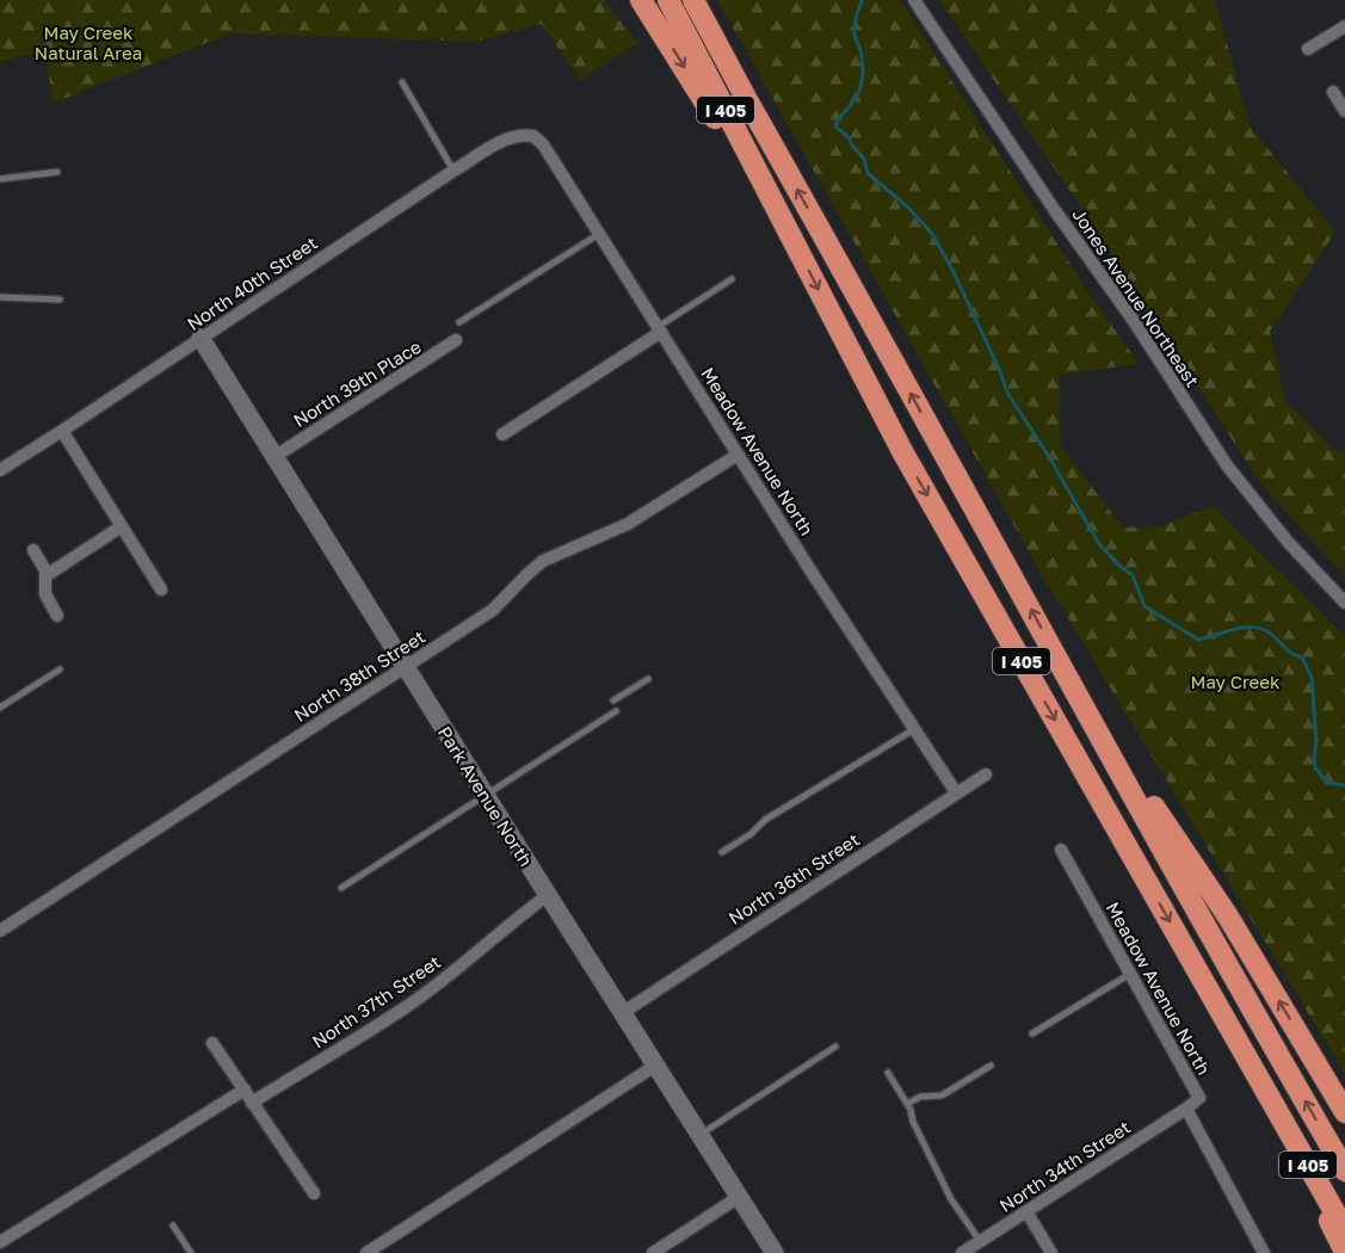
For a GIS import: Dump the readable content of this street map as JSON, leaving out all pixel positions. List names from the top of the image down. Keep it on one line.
{"streets":{"highway":["I 405"],"street":["North 40th Street","Jones Avenue Northeast","North 39th Place","Meadow Avenue North","North 38th Street","Park Avenue North","North 36th Street","North 37th Street","North 34th Street"]},"crossings":[["North 40th Street","Meadow Avenue North"],["North 40th Street","Park Avenue North"],["North 39th Place","Park Avenue North"],["Meadow Avenue North","North 38th Street"],["Meadow Avenue North","North 36th Street"],["Meadow Avenue North","North 34th Street"],["North 38th Street","Park Avenue North"],["Park Avenue North","North 36th Street"],["Park Avenue North","North 37th Street"]],"parks":["May Creek Natural Area","May Creek"]}
